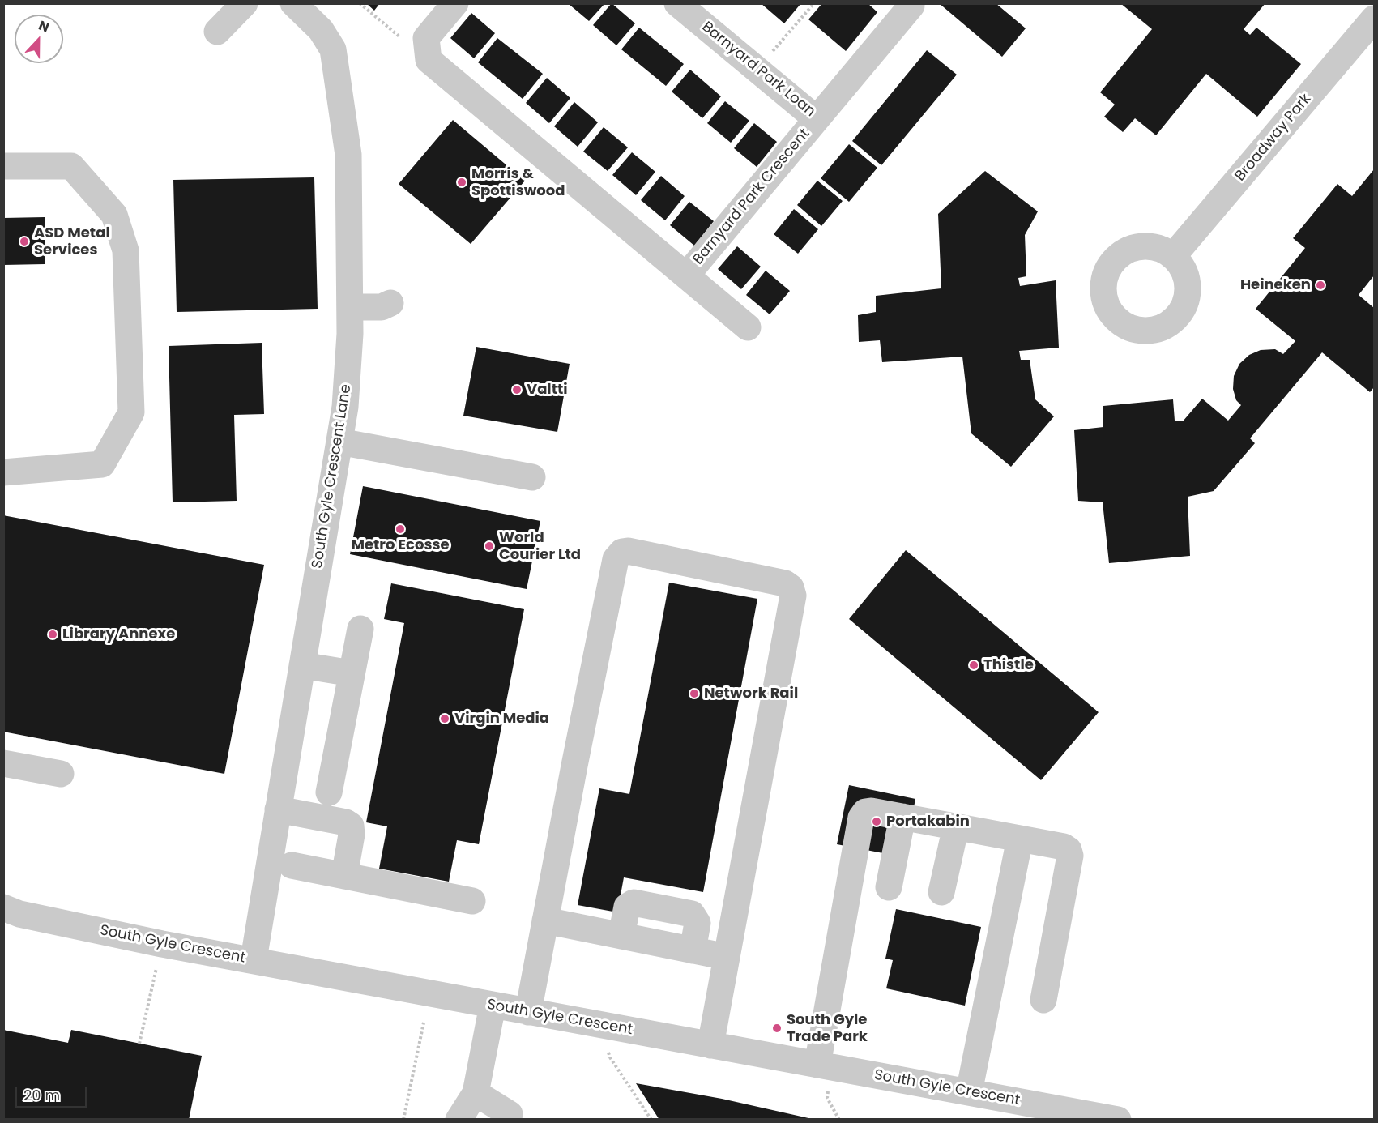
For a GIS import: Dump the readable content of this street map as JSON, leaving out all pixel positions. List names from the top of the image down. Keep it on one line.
{"streets":{"street":["Barnyard Park Loan","Broadway Park","Barnyard Park Crescent","South Gyle Crescent Lane","South Gyle Crescent"]},"crossings":[["Barnyard Park Loan","Barnyard Park Crescent"],["South Gyle Crescent Lane","South Gyle Crescent"]],"places":["Morris & Spottiswood","ASD Metal Services","Heineken","Valtti","Metro Ecosse","World Courier Ltd","Library Annexe","Thistle","Network Rail","Virgin Media","Portakabin","South Gyle Trade Park"],"scale_bar":"20 m","north":"top"}
